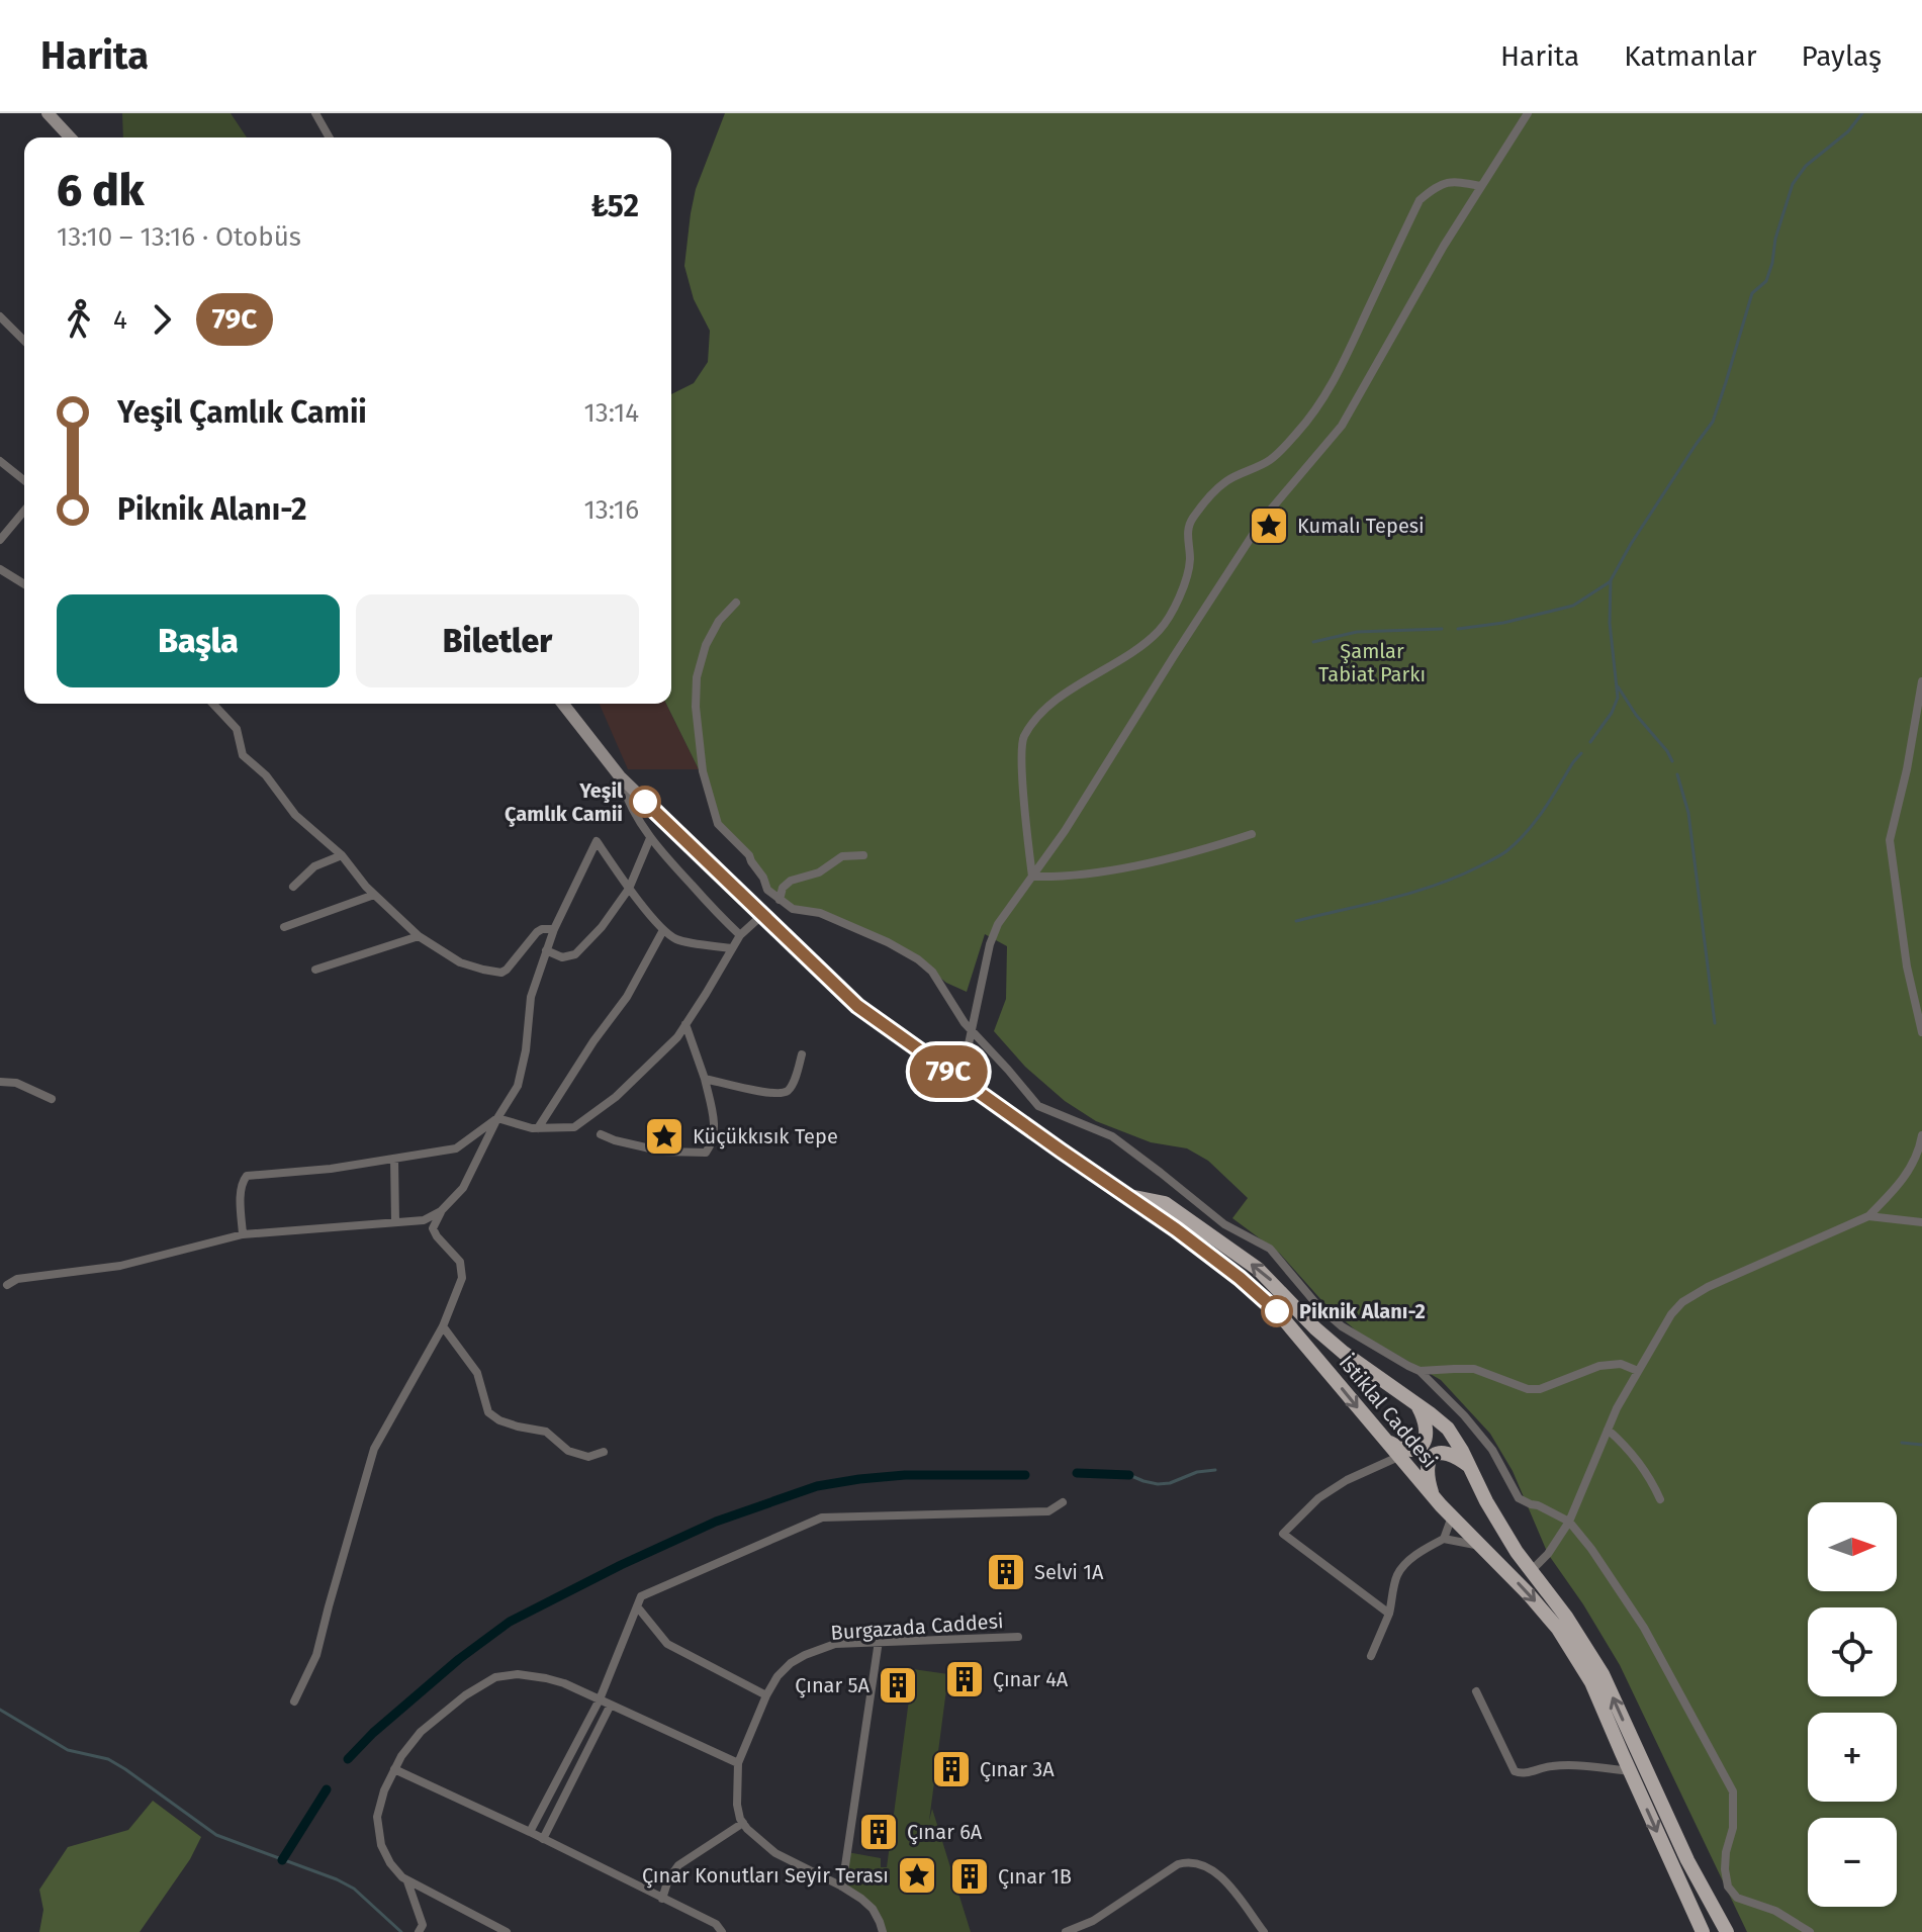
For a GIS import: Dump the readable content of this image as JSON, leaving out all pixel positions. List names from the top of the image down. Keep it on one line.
{"streets":{"main road":["İstiklal Caddesi"],"street":["Burgazada Caddesi"]},"parks":["Şamlar Tabiat Parkı"],"places":{"place":["Kumalı Tepesi","Küçükkısık Tepe","Çınar Konutları Seyir Terası"],"other":["Yeşil Çamlık Camii","Piknik Alanı-2"],"building":["Selvi 1A","Çınar 4A","Çınar 5A","Çınar 3A","Çınar 6A","Çınar 1B"]},"lines":["bus line 79C"],"north":"right","page":{"header":"Harita","nav":["Harita","Katmanlar","Paylaş"],"on_map":"79C","heading":["6 dk","13:10 – 13:16 · Otobüs","₺52"],"legs":["4","79C"],"list":[{"name":"Yeşil Çamlık Camii","value":"13:14"},{"name":"Piknik Alanı-2","value":"13:16"}],"buttons":["Başla","Biletler"],"map_buttons":["+","−"]}}
